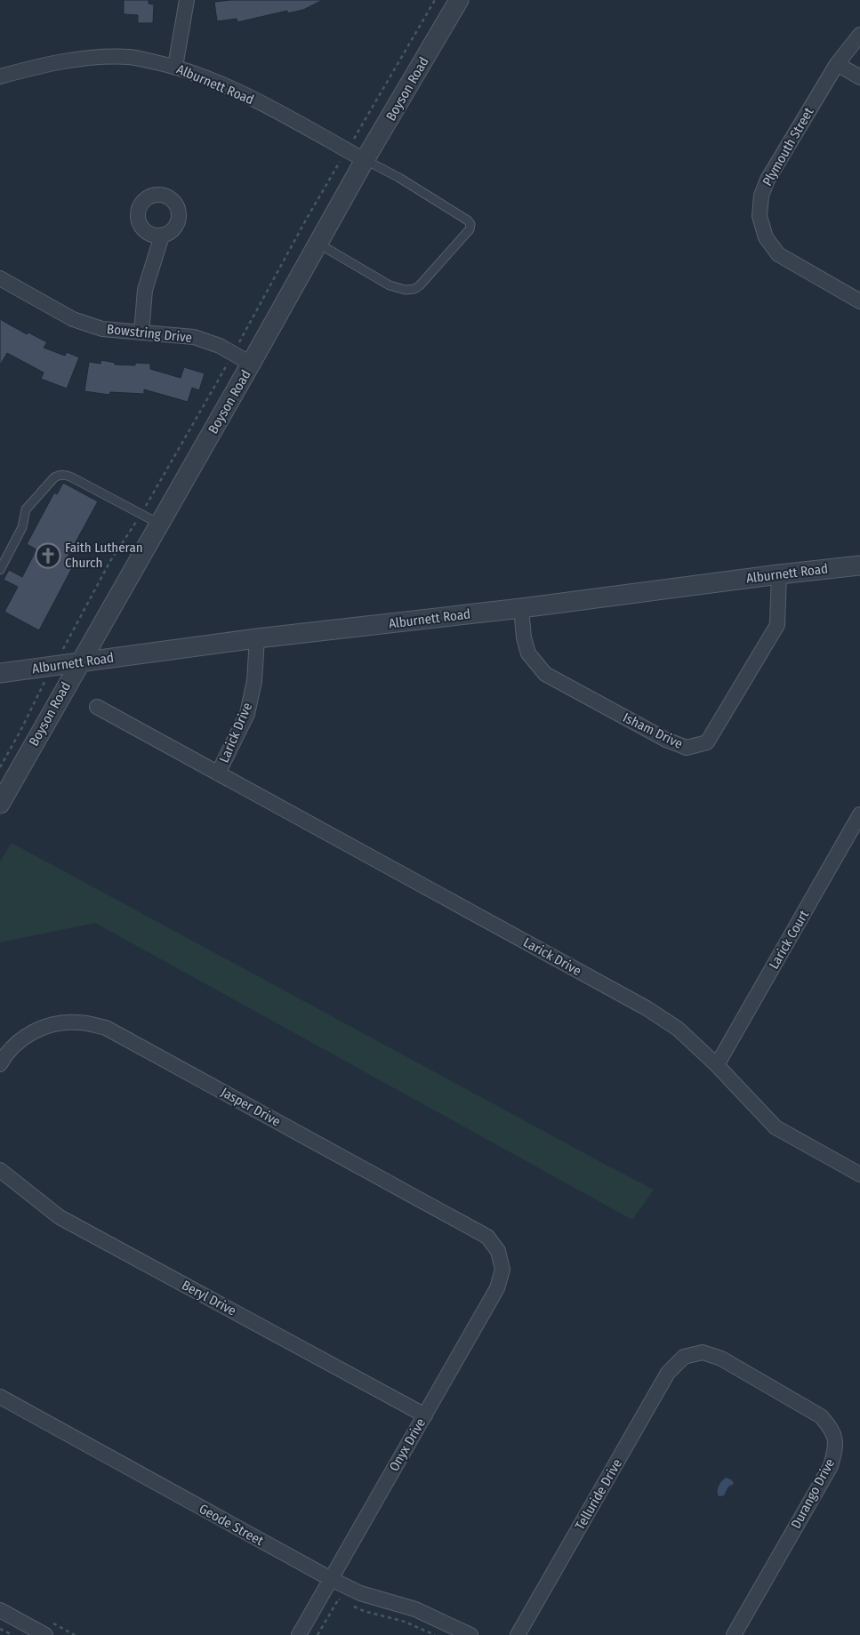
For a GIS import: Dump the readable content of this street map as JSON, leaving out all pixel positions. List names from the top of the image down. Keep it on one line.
{"streets":{"street":["Alburnett Road","Boyson Road","Plymouth Street","Bowstring Drive","Isham Drive","Larick Drive","Larick Court","Jasper Drive","Beryl Drive","Onyx Drive","Durango Drive","Telluride Drive","Geode Street"]},"crossings":[["Alburnett Road","Boyson Road"],["Alburnett Road","Isham Drive"],["Alburnett Road","Larick Drive"],["Boyson Road","Bowstring Drive"],["Larick Drive","Larick Court"],["Jasper Drive","Onyx Drive"],["Beryl Drive","Onyx Drive"],["Onyx Drive","Geode Street"],["Durango Drive","Telluride Drive"]],"places":{"church":["Faith Lutheran Church"]}}
